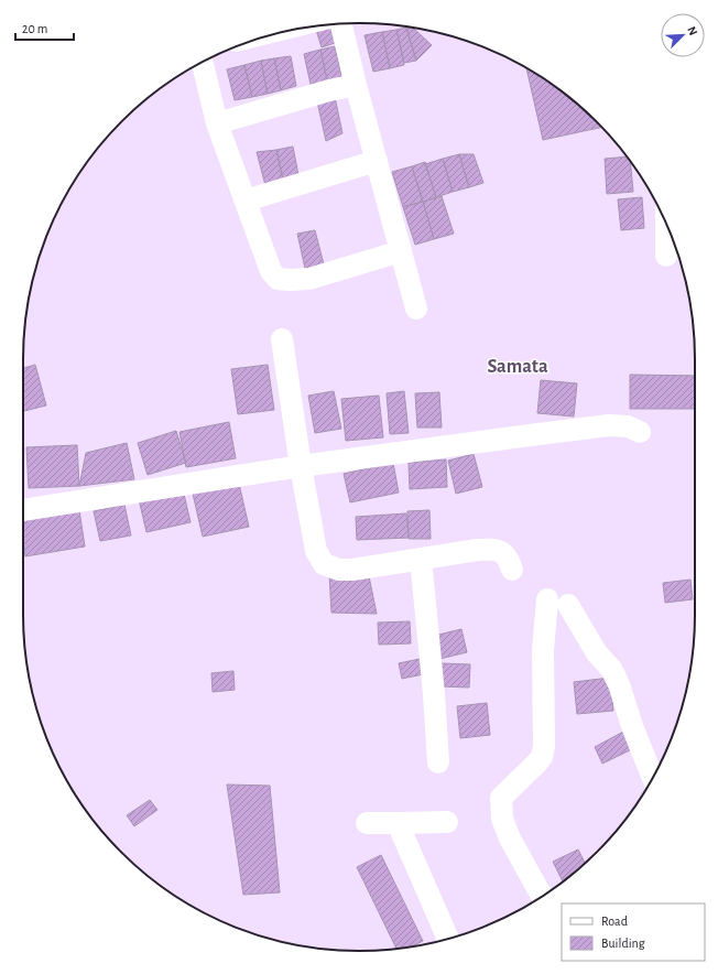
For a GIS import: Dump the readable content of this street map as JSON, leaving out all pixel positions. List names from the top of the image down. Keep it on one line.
{"districts":["Samata"],"legend":["Road","Building"],"scale_bar":"20 m","north":"top right"}
